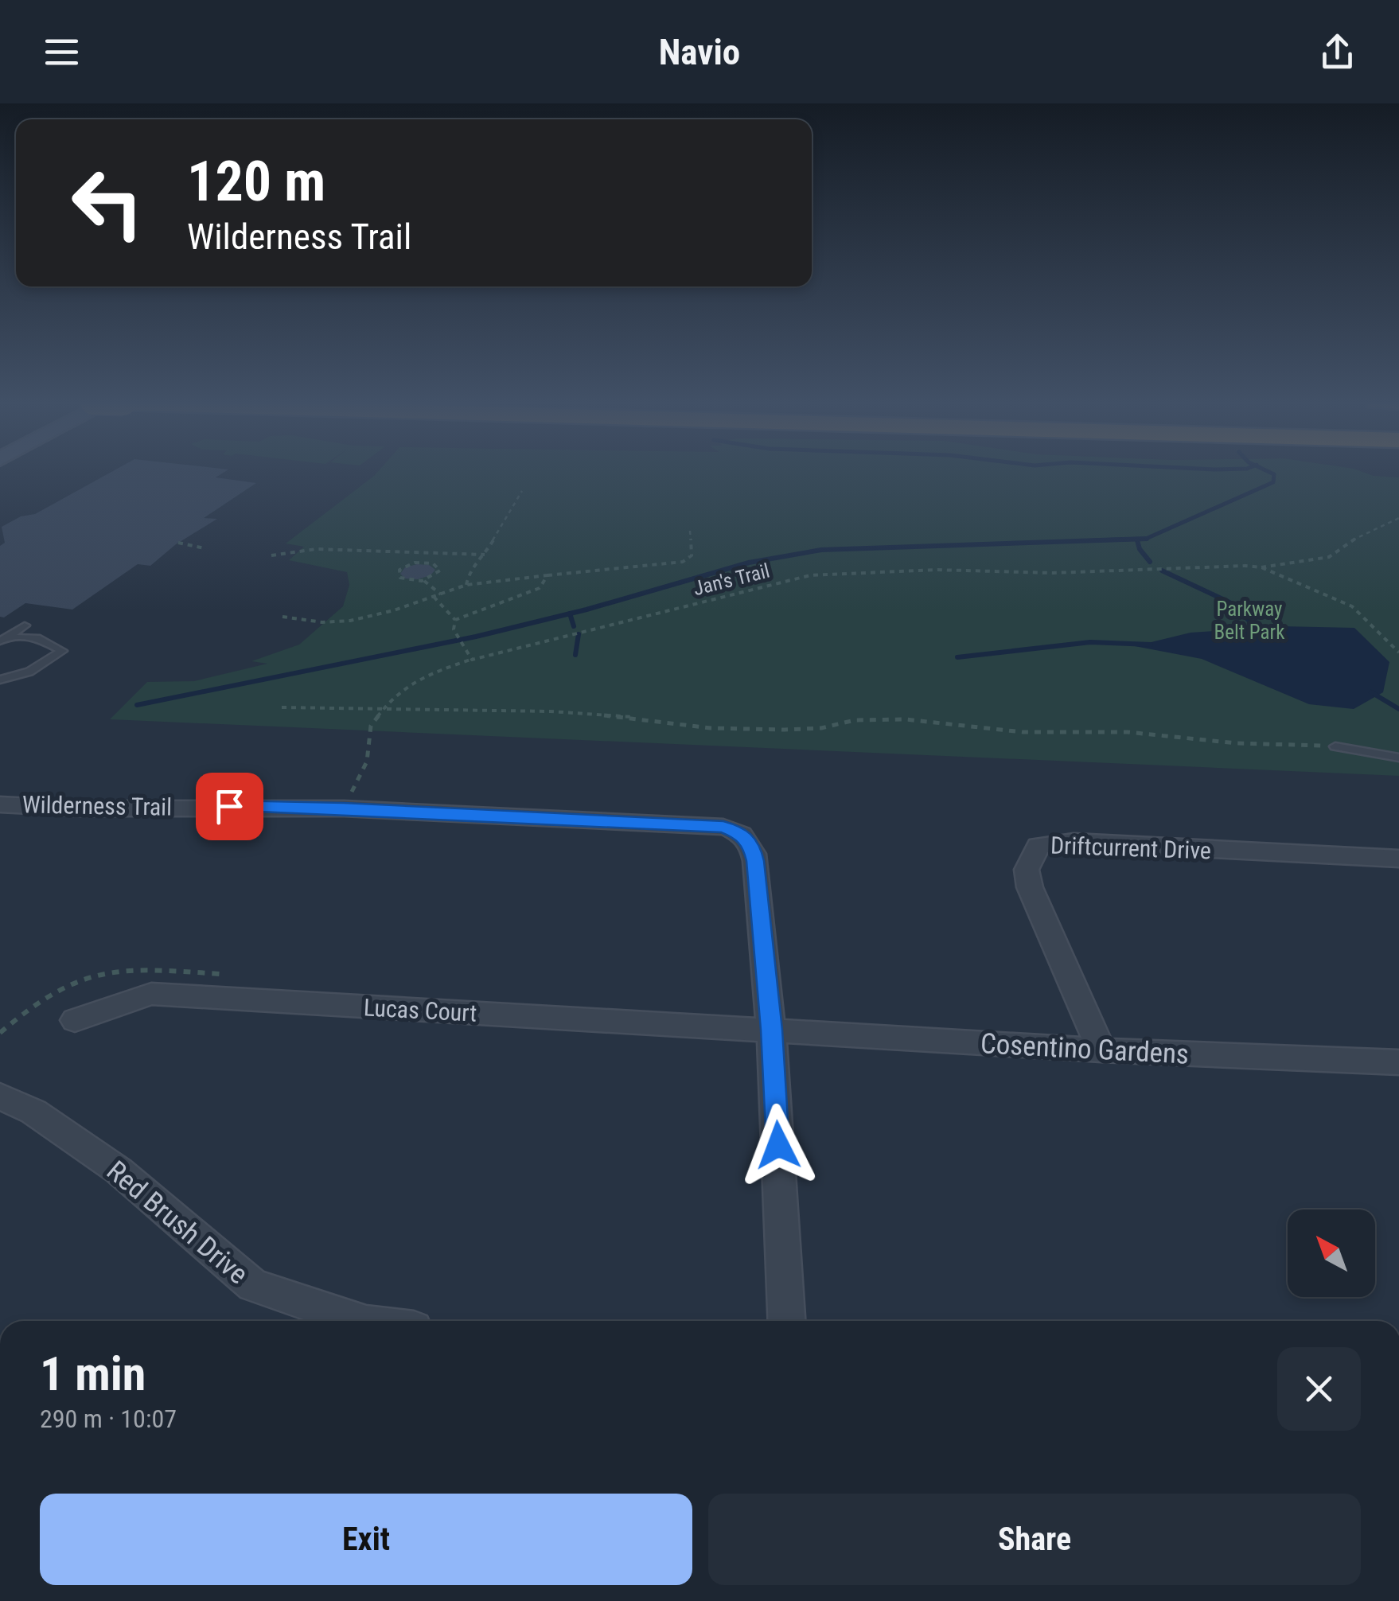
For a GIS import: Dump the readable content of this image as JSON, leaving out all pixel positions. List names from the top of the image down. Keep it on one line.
{"streets":{"street":["Wilderness Trail","Driftcurrent Drive","Lucas Court","Cosentino Gardens","Red Brush Drive"],"path":["Jan's Trail"]},"crossings":[["Wilderness Trail","Lucas Court"],["Wilderness Trail","Cosentino Gardens"],["Driftcurrent Drive","Cosentino Gardens"],["Lucas Court","Cosentino Gardens"]],"parks":["Parkway Belt Park"],"north":"top left","page":{"header":"Navio","turn":["120 m","Wilderness Trail"],"heading":["1 min","290 m · 10:07"],"buttons":["Exit","Share"]}}
